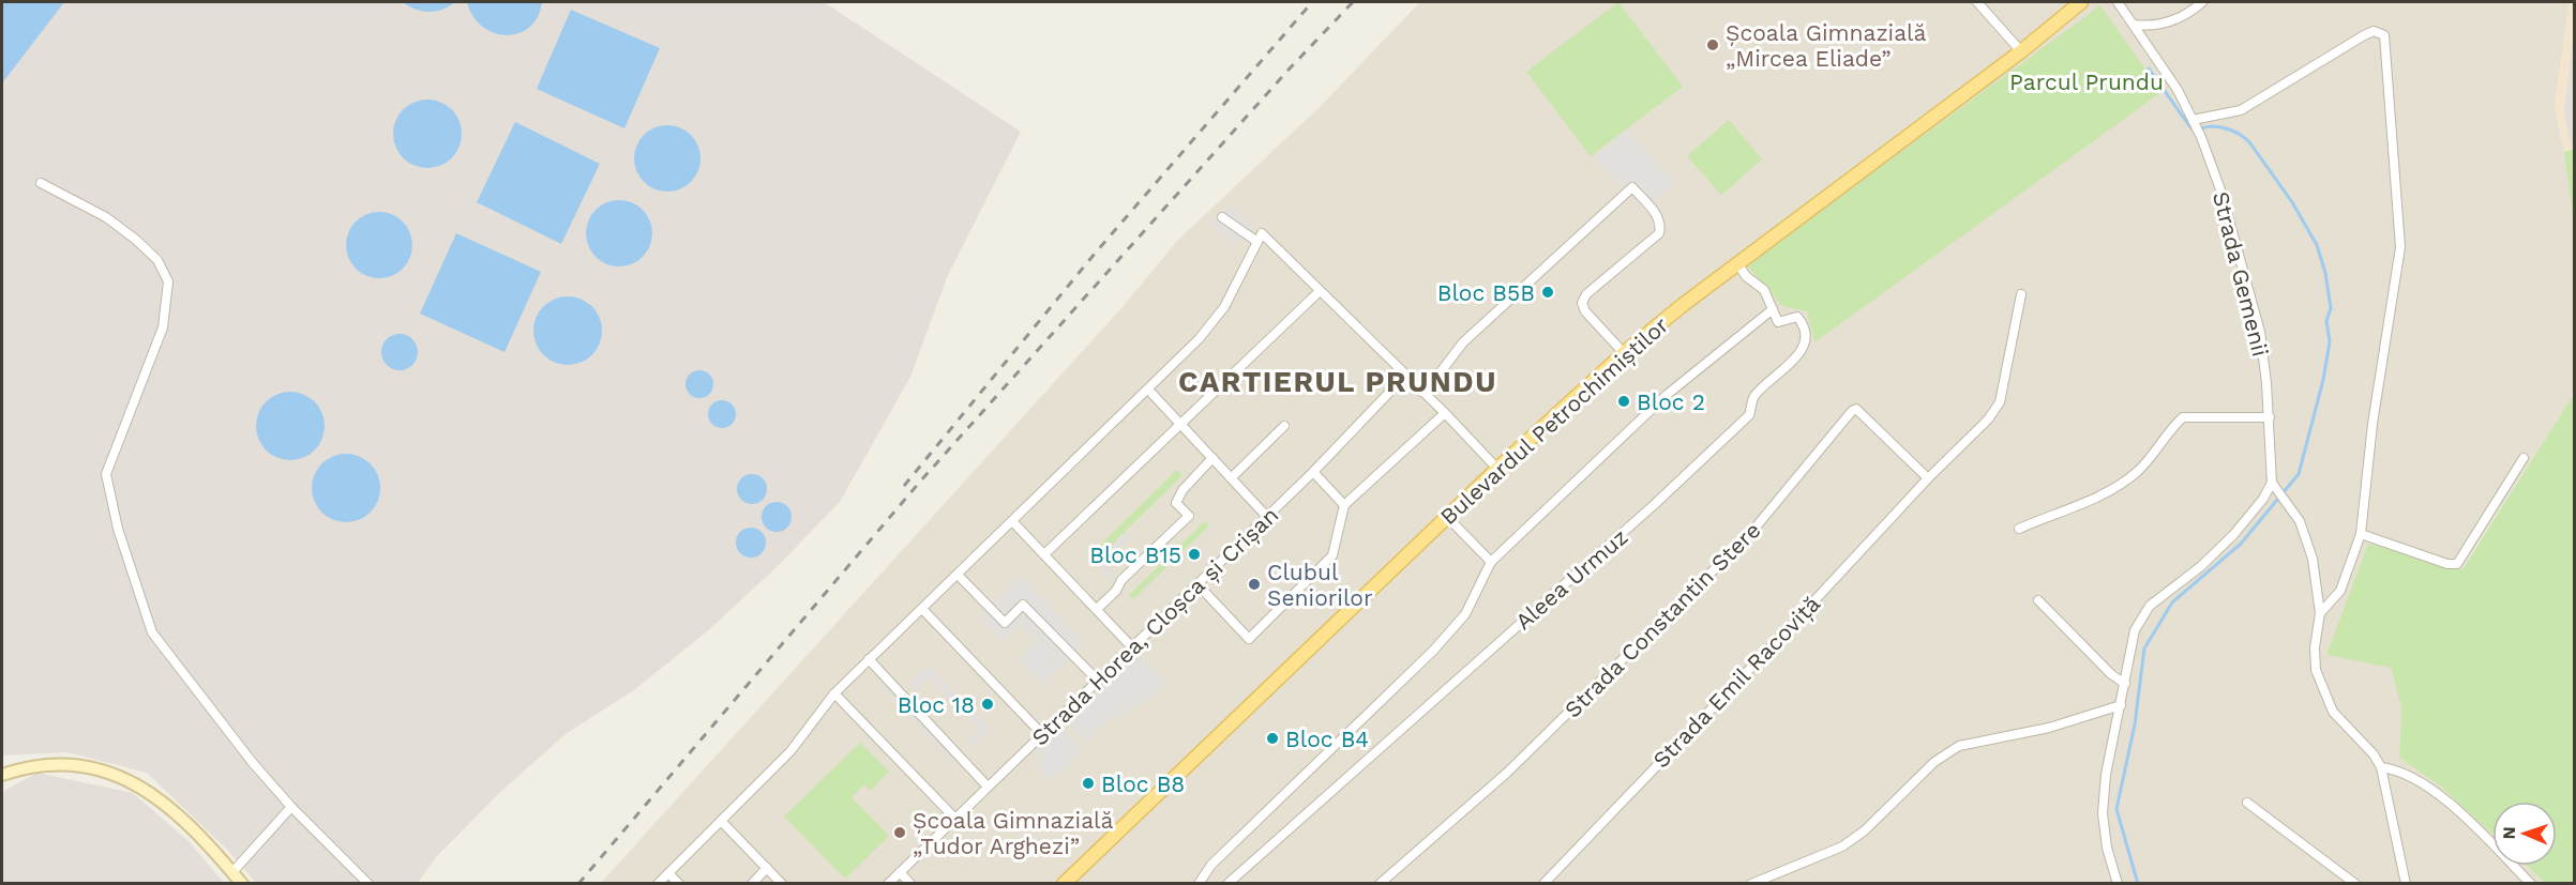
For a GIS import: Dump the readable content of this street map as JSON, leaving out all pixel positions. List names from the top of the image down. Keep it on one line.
{"streets":{"main road":["Bulevardul Petrochimiștilor"],"street":["Strada Gemenii","Aleea Urmuz","Strada Constantin Stere","Strada Horea, Cloșca și Crișan","Strada Emil Racoviță"]},"crossings":[["Strada Constantin Stere","Strada Emil Racoviță"]],"districts":["CARTIERUL PRUNDU"],"parks":["Parcul Prundu"],"places":["Școala Gimnazială „Mircea Eliade”","Bloc B5B","Bloc 2","Bloc B15","Clubul Seniorilor","Bloc 18","Bloc B4","Bloc B8","Școala Gimnazială „Tudor Arghezi”"],"north":"left"}
